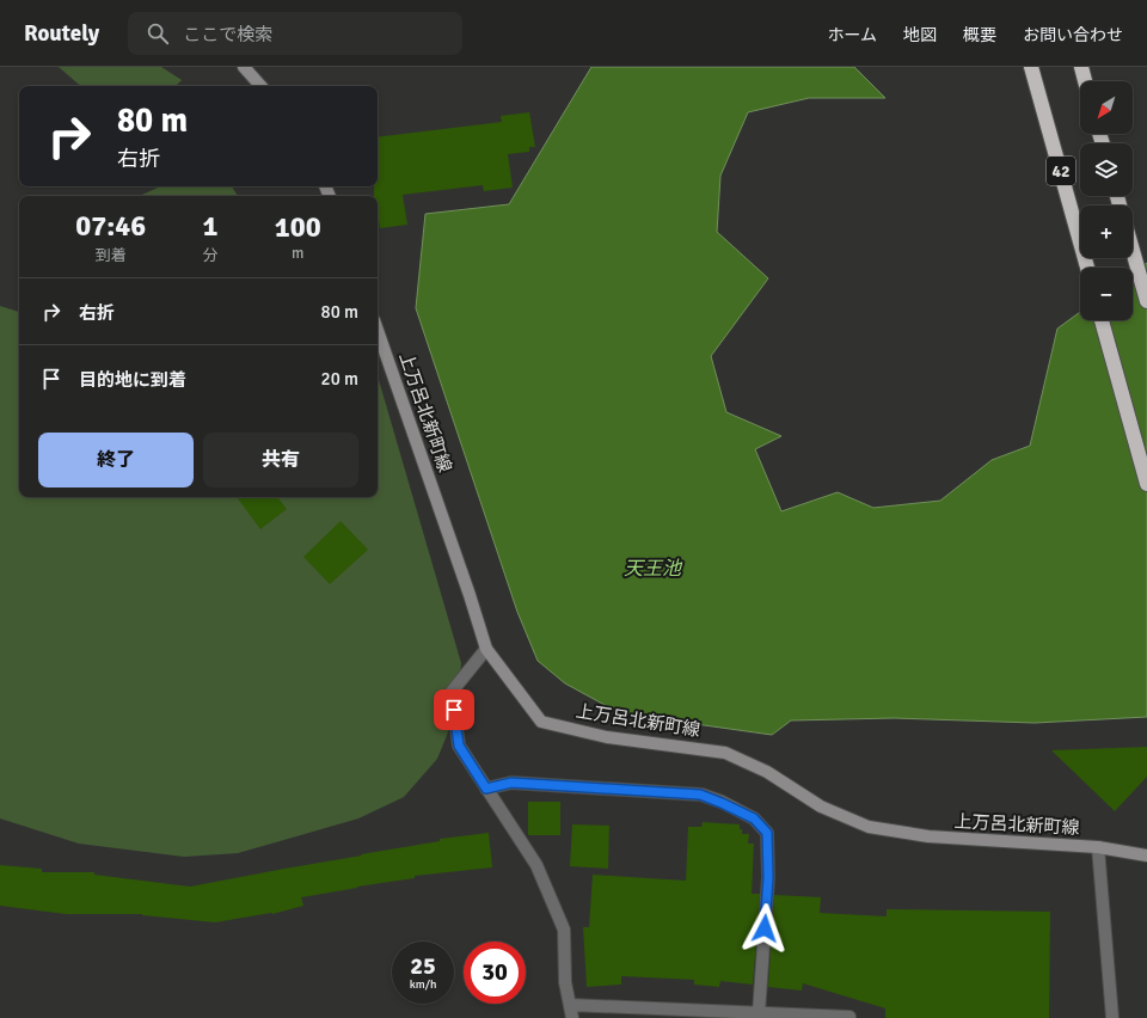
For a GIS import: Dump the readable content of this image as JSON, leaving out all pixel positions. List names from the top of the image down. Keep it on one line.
{"streets":{"highway":["42"],"main road":["上万呂北新町線"]},"water":["天王池"],"north":"bottom left","page":{"header":"Routely","search":"ここで検索","nav":["ホーム","地図","概要","お問い合わせ"],"map_buttons":["+","−"],"turn":["80 m","右折"],"eta":["07:46","到着","1","分","100","m"],"list":[{"name":"右折","value":"80 m"},{"name":"目的地に到着","value":"20 m"}],"buttons":["終了","共有"],"speed":"25 km/h","limit":"30"}}
